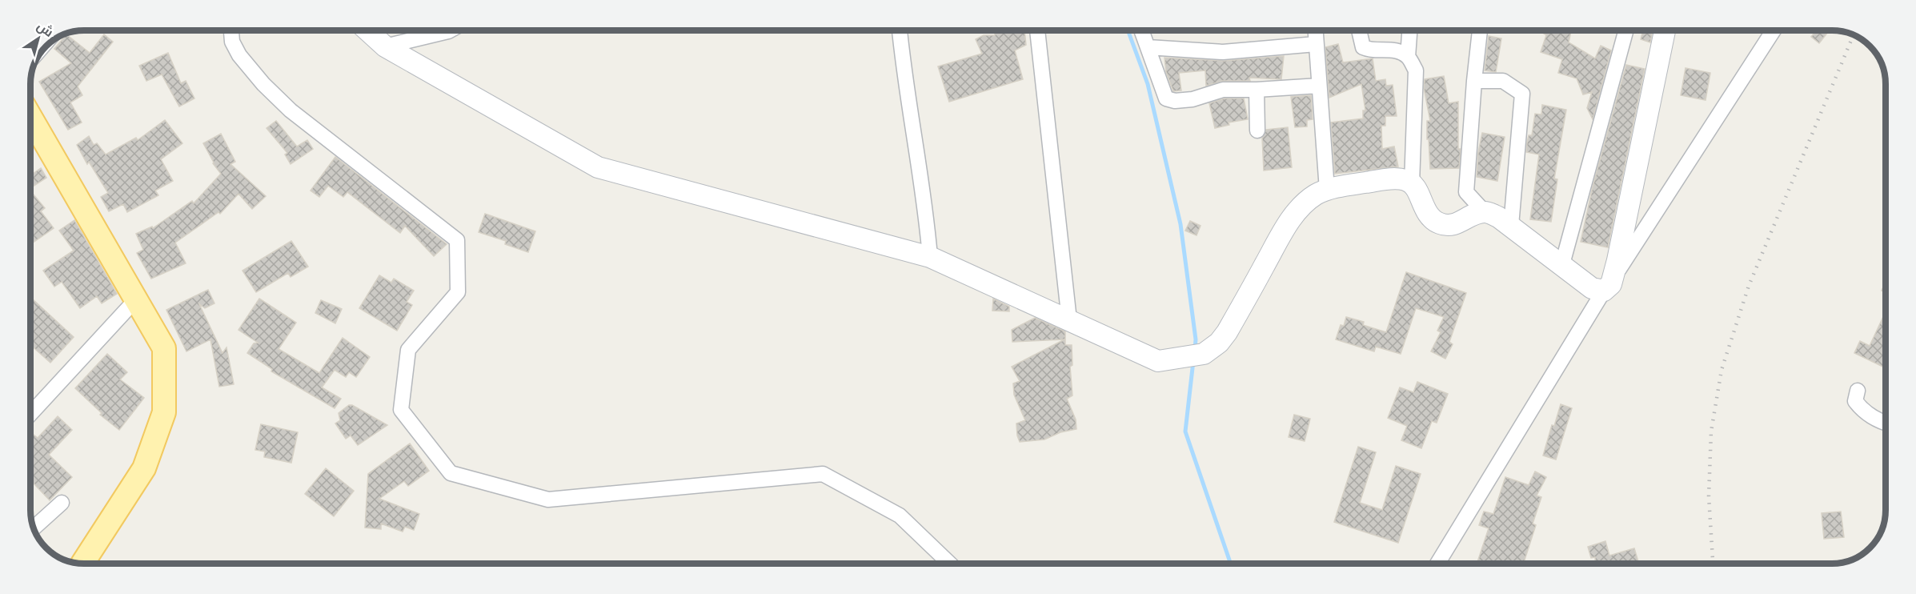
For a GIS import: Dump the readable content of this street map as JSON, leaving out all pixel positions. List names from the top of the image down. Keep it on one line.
{"north":"top right"}
